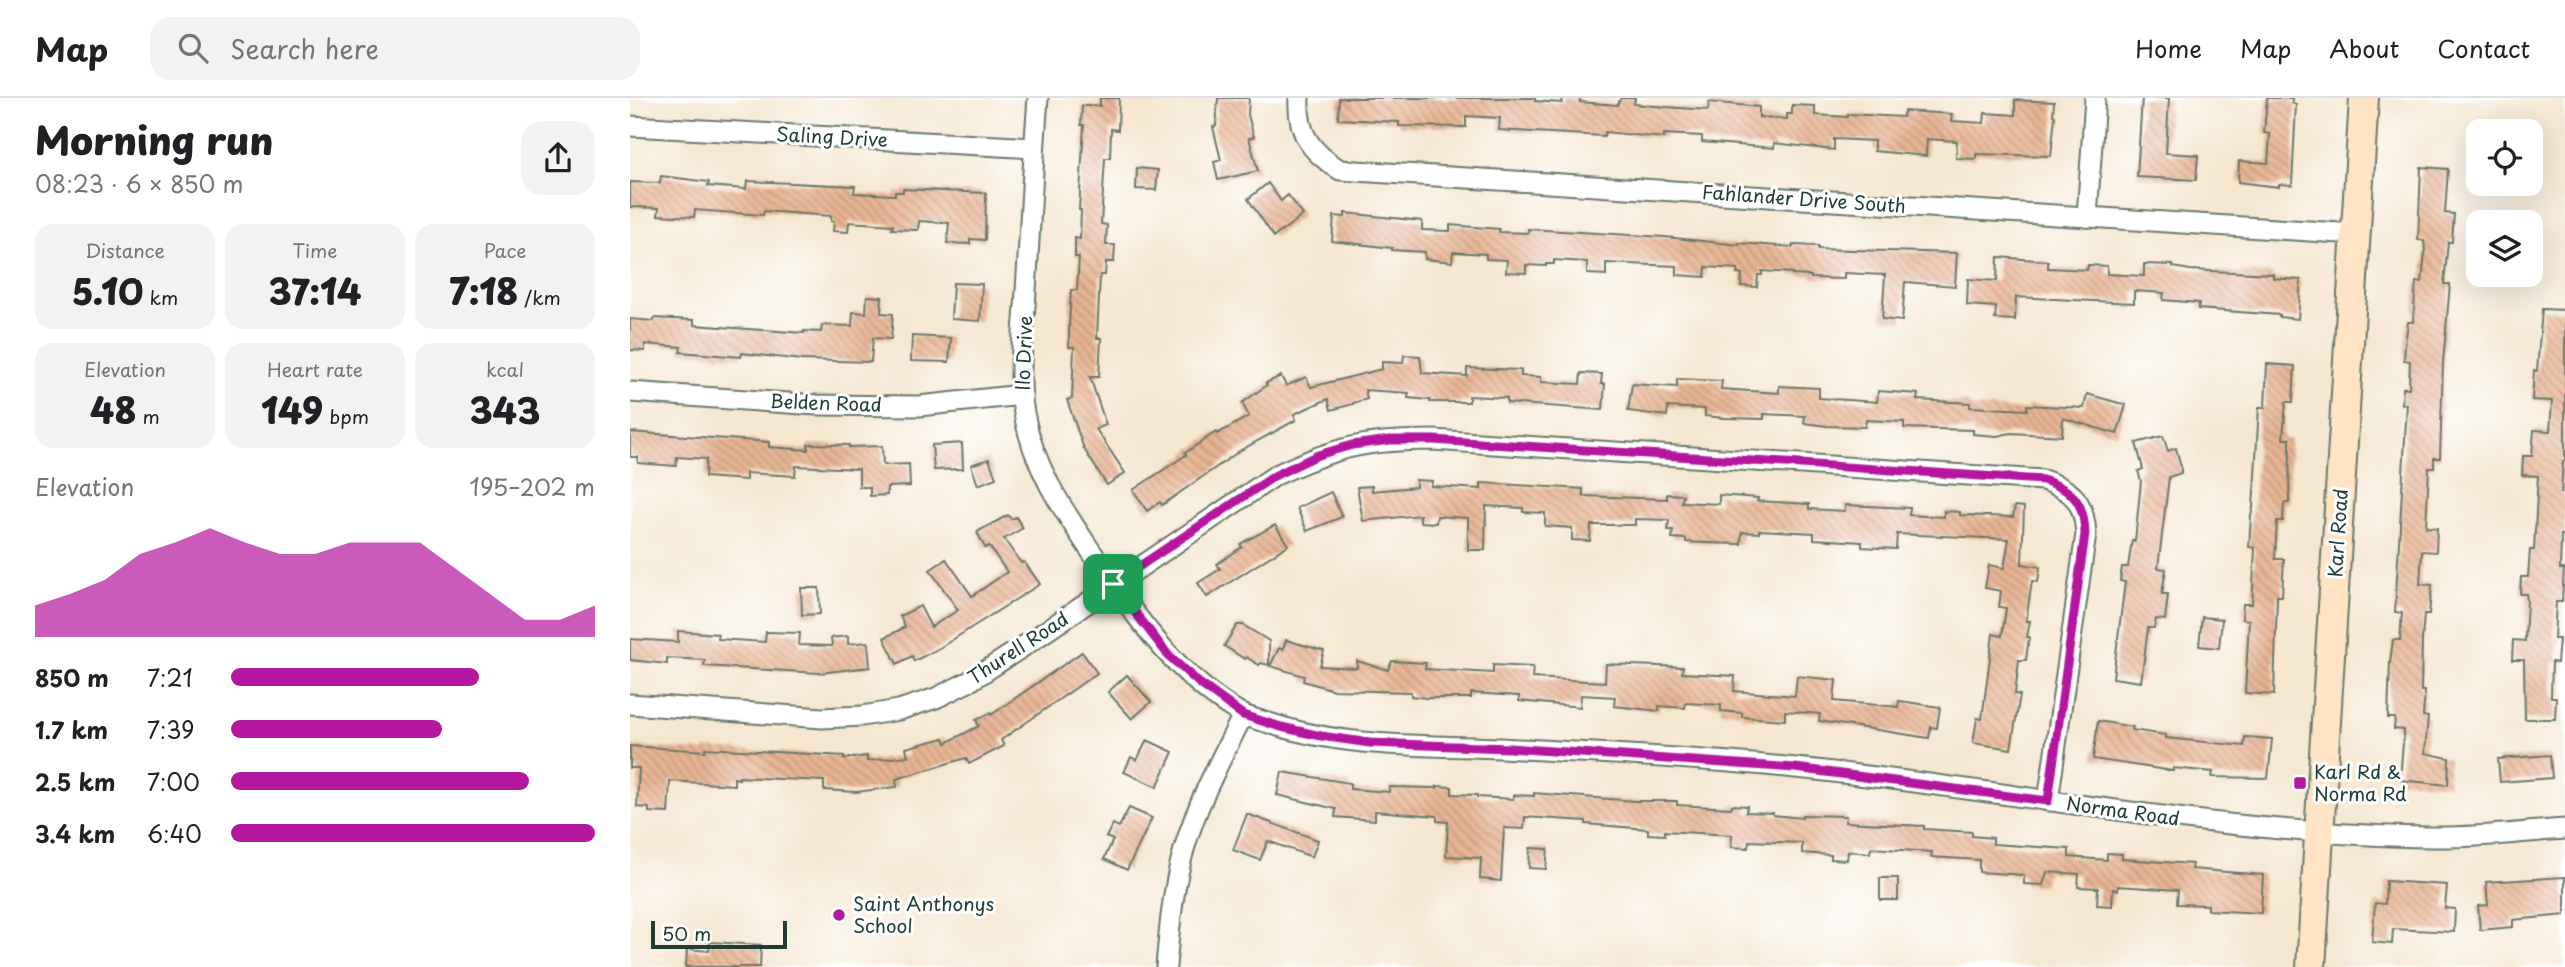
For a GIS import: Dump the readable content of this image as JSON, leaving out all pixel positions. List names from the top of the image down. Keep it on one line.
{"streets":{"main road":["Karl Road"],"street":["Saling Drive","Fahlander Drive South","Ilo Drive","Belden Road","Thurell Road","Norma Road"]},"crossings":[["Saling Drive","Ilo Drive"],["Fahlander Drive South","Karl Road"],["Ilo Drive","Belden Road"],["Ilo Drive","Thurell Road"],["Ilo Drive","Norma Road"],["Karl Road","Norma Road"],["Thurell Road","Norma Road"]],"places":{"transit":["Karl Rd & Norma Rd"],"other":["Saint Anthonys School"]},"scale_bar":"50 m","page":{"header":"Map","search":"Search here","nav":["Home","Map","About","Contact"],"heading":["Morning run","08:23 · 6 × 850 m"],"stats":[["Distance","5.10 km"],["Time","37:14"],["Pace","7:18 /km"],["Elevation","48 m"],["Heart rate","149 bpm"],["kcal","343"]],"chart":["Elevation","195–202 m"],"list":[{"name":"850 m","note":"7:21"},{"name":"1.7 km","note":"7:39"},{"name":"2.5 km","note":"7:00"},{"name":"3.4 km","note":"6:40"}],"scale":"50 m"}}
